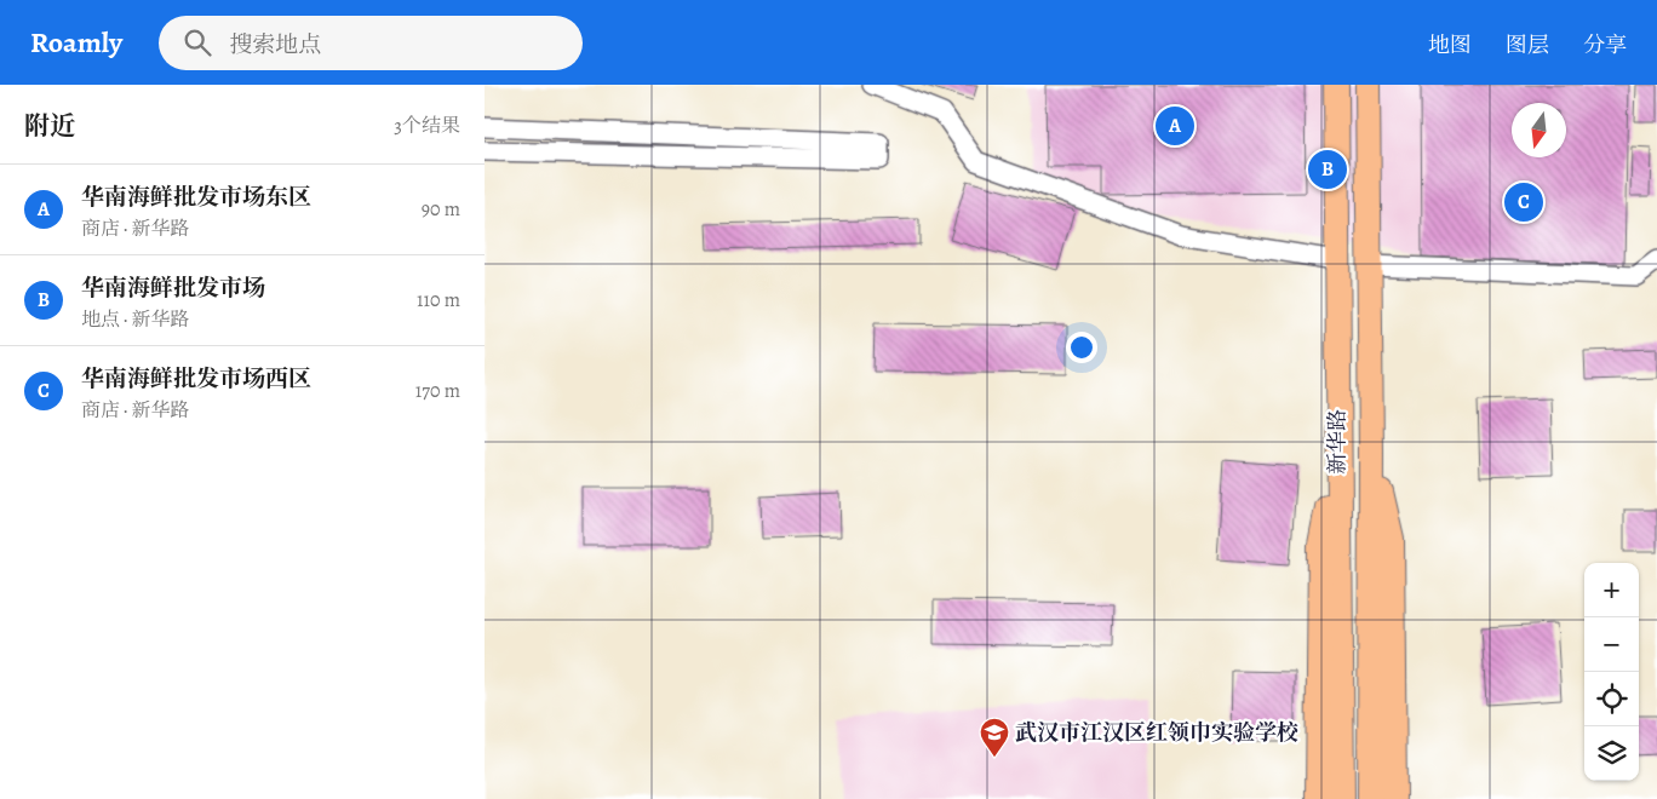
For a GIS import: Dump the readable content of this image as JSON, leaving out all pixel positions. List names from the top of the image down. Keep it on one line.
{"streets":{"main road":["新华路"]},"places":{"school or university":["武汉市江汉区红领巾实验学校"]},"north":"bottom","page":{"header":"Roamly","search":"搜索地点","nav":["地图","图层","分享"],"heading":["附近","3个结果"],"pins":["A","B","C"],"list":[{"mark":"A","name":"华南海鲜批发市场东区","note":"商店 · 新华路","value":"90 m"},{"mark":"B","name":"华南海鲜批发市场","note":"地点 · 新华路","value":"110 m"},{"mark":"C","name":"华南海鲜批发市场西区","note":"商店 · 新华路","value":"170 m"}],"map_buttons":["+","−"]}}
